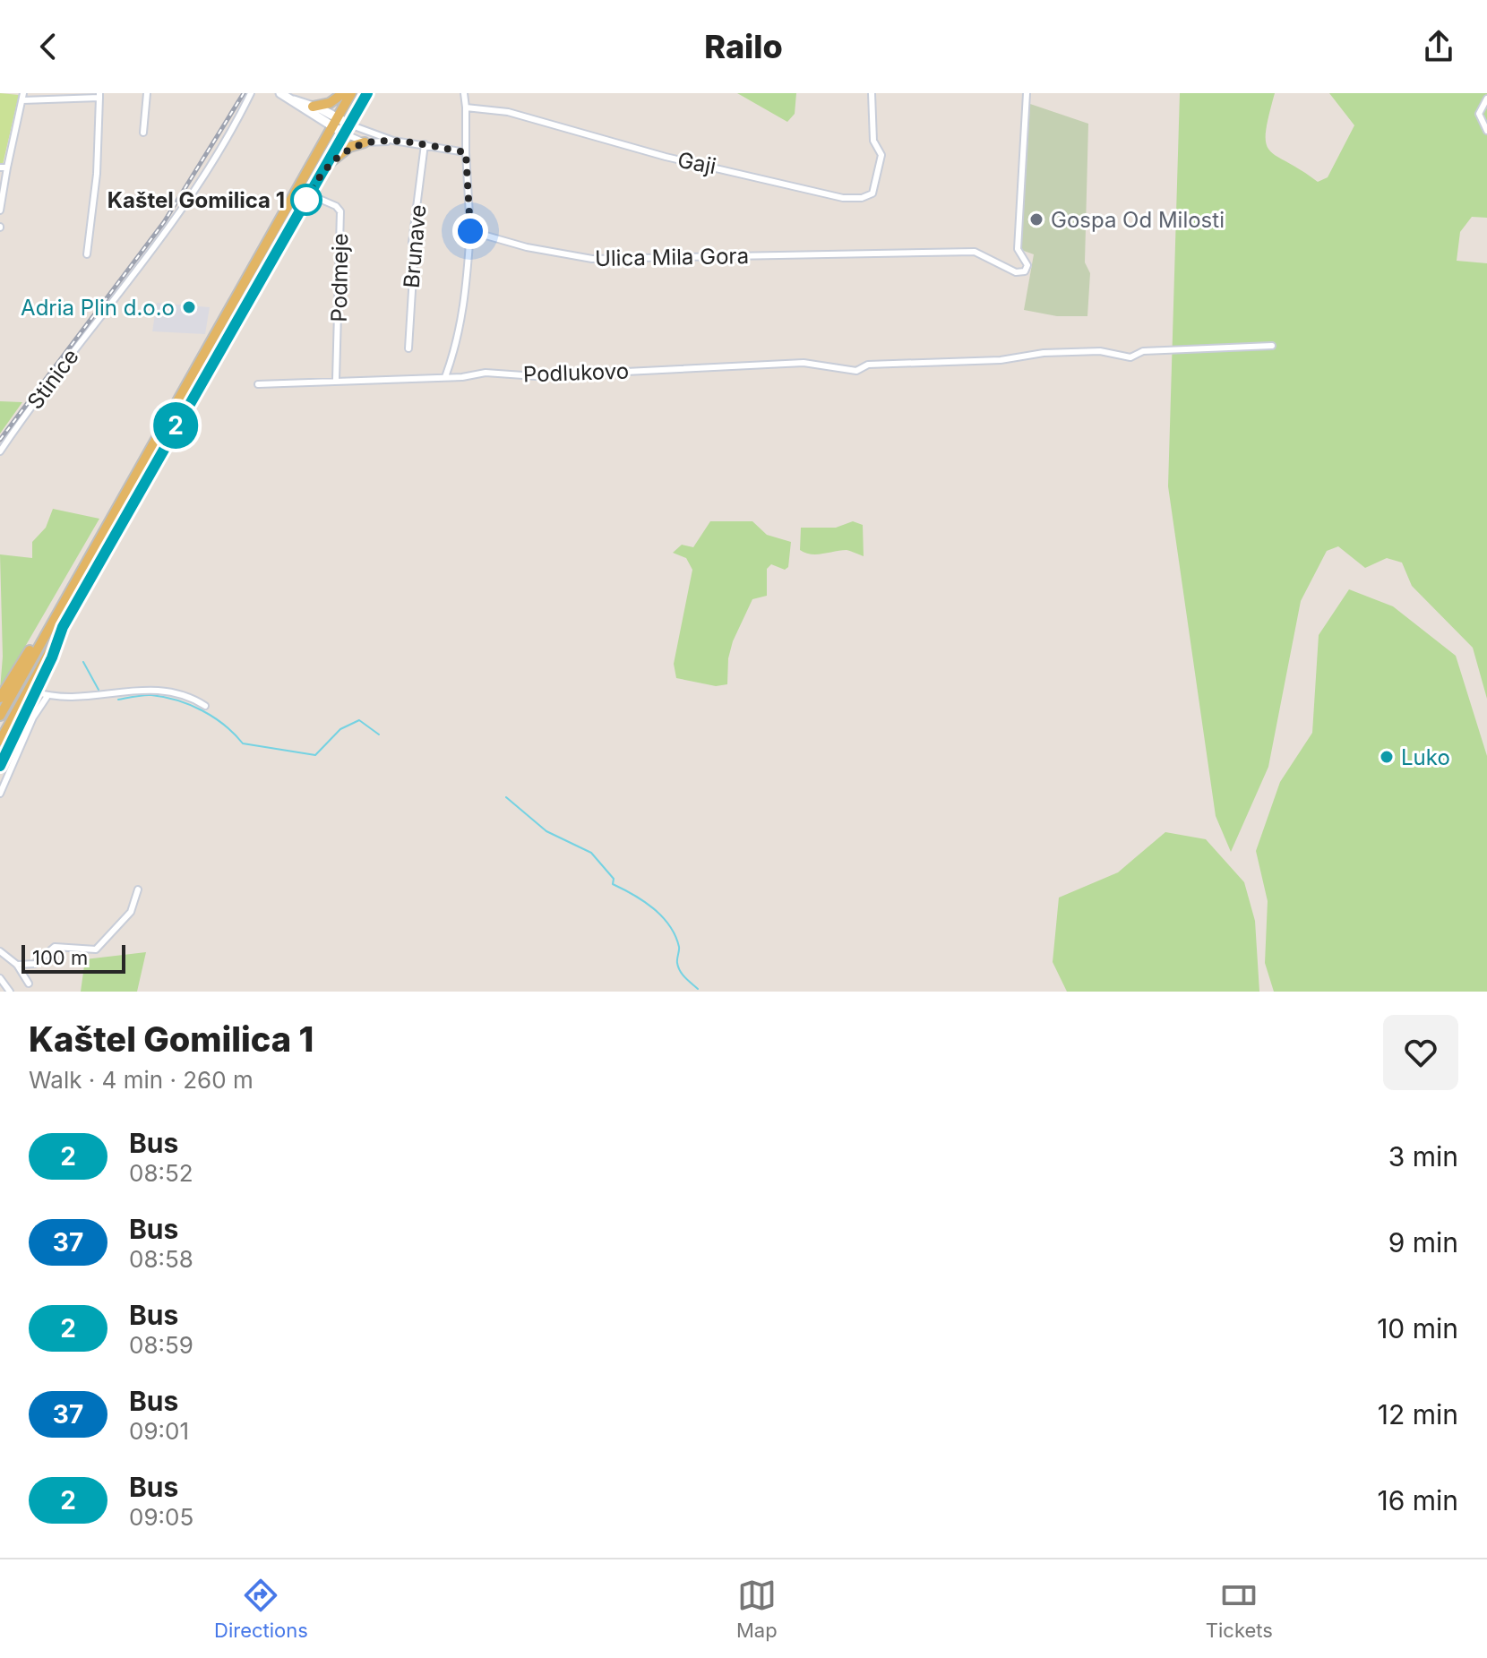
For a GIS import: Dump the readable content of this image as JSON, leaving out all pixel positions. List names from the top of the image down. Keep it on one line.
{"streets":{"street":["Gaji","Brunave","Ulica Mila Gora","Podmeje","Podlukovo","Stinice"]},"crossings":[["Podmeje","Podlukovo"]],"places":["Kaštel Gomilica 1","Gospa Od Milosti","Adria Plin d.o.o","Luko"],"lines":["bus line 2"],"scale_bar":"100 m","page":{"header":"Railo","on_map":"2","scale":"100 m","heading":["Kaštel Gomilica 1","Walk · 4 min · 260 m"],"list":[{"mark":"2","name":"Bus","note":"08:52","value":"3 min"},{"mark":"37","name":"Bus","note":"08:58","value":"9 min"},{"mark":"2","name":"Bus","note":"08:59","value":"10 min"},{"mark":"37","name":"Bus","note":"09:01","value":"12 min"},{"mark":"2","name":"Bus","note":"09:05","value":"16 min"}],"tabs":["Directions","Map","Tickets"]}}
